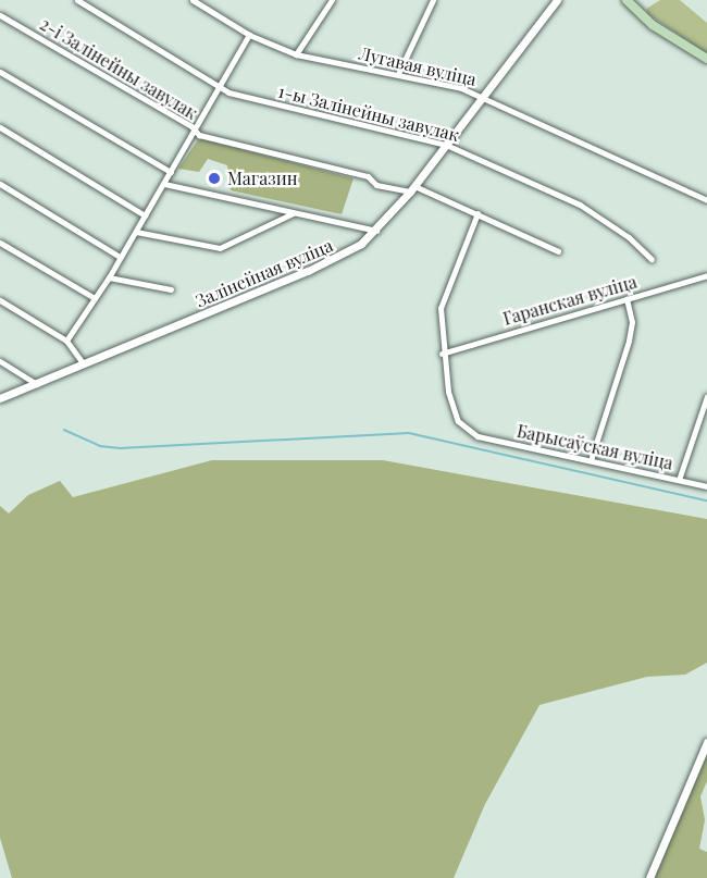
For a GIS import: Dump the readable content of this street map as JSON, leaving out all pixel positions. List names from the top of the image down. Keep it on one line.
{"streets":{"street":["Лугавая вуліца","2-і Залінейны завулак","1-ы Залінейны завулак","Залінейная вуліца","Гаранская вуліца","Барысаўская вуліца"]},"crossings":[["Лугавая вуліца","Залінейная вуліца"],["2-і Залінейны завулак","Залінейная вуліца"],["1-ы Залінейны завулак","Залінейная вуліца"],["Гаранская вуліца","Барысаўская вуліца"]],"places":["Магазин"]}
